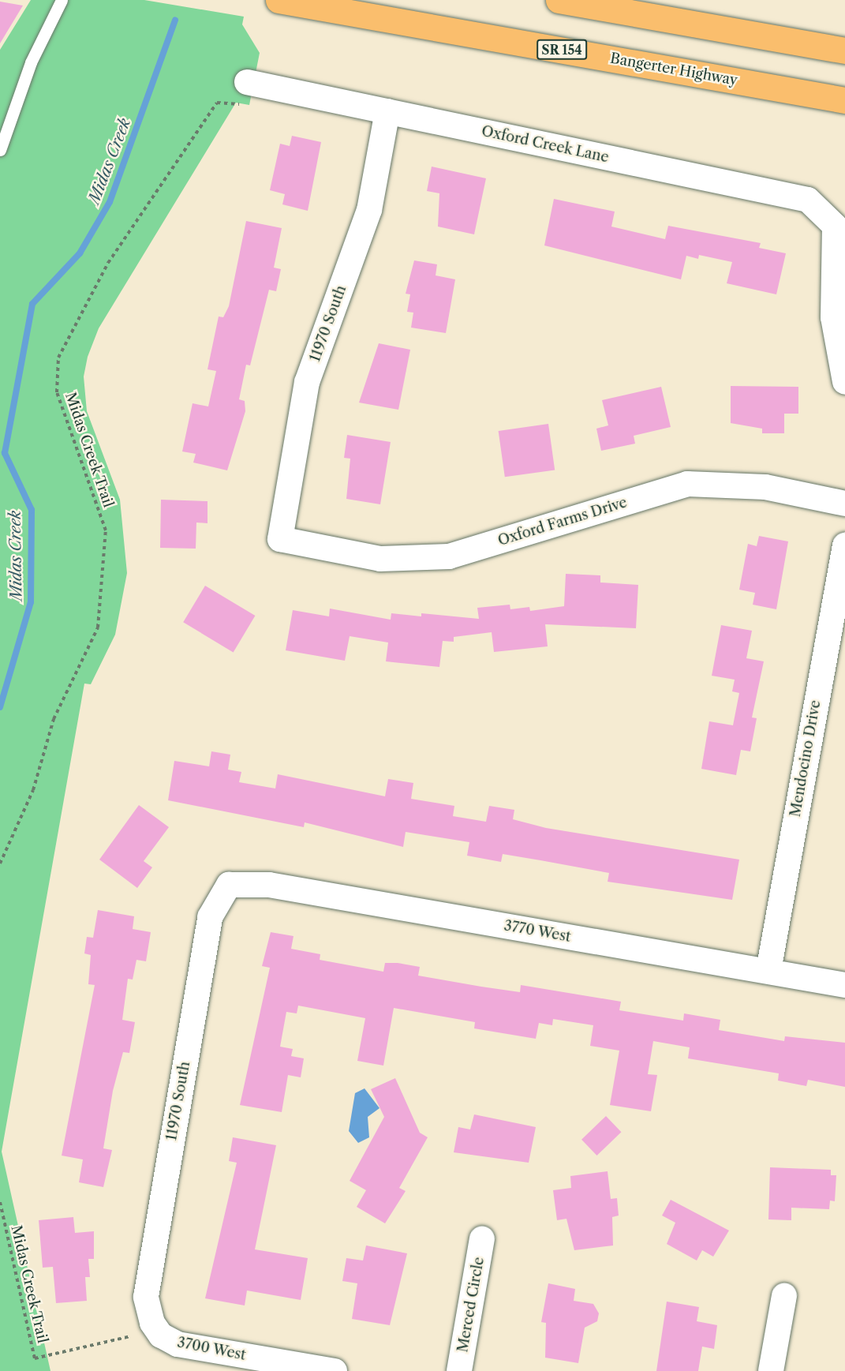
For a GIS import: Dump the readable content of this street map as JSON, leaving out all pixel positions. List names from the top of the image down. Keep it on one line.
{"streets":{"highway":["SR 154","Bangerter Highway"],"street":["Oxford Creek Lane","11970 South","Oxford Farms Drive","Mendocino Drive","3770 West","Merced Circle","3700 West"],"path":["Midas Creek Trail"]},"crossings":[["Oxford Creek Lane","11970 South"],["Oxford Creek Lane","Midas Creek Trail"],["11970 South","Oxford Farms Drive"],["11970 South","3770 West"],["11970 South","3700 West"],["Mendocino Drive","3770 West"]],"water":["Midas Creek"]}
